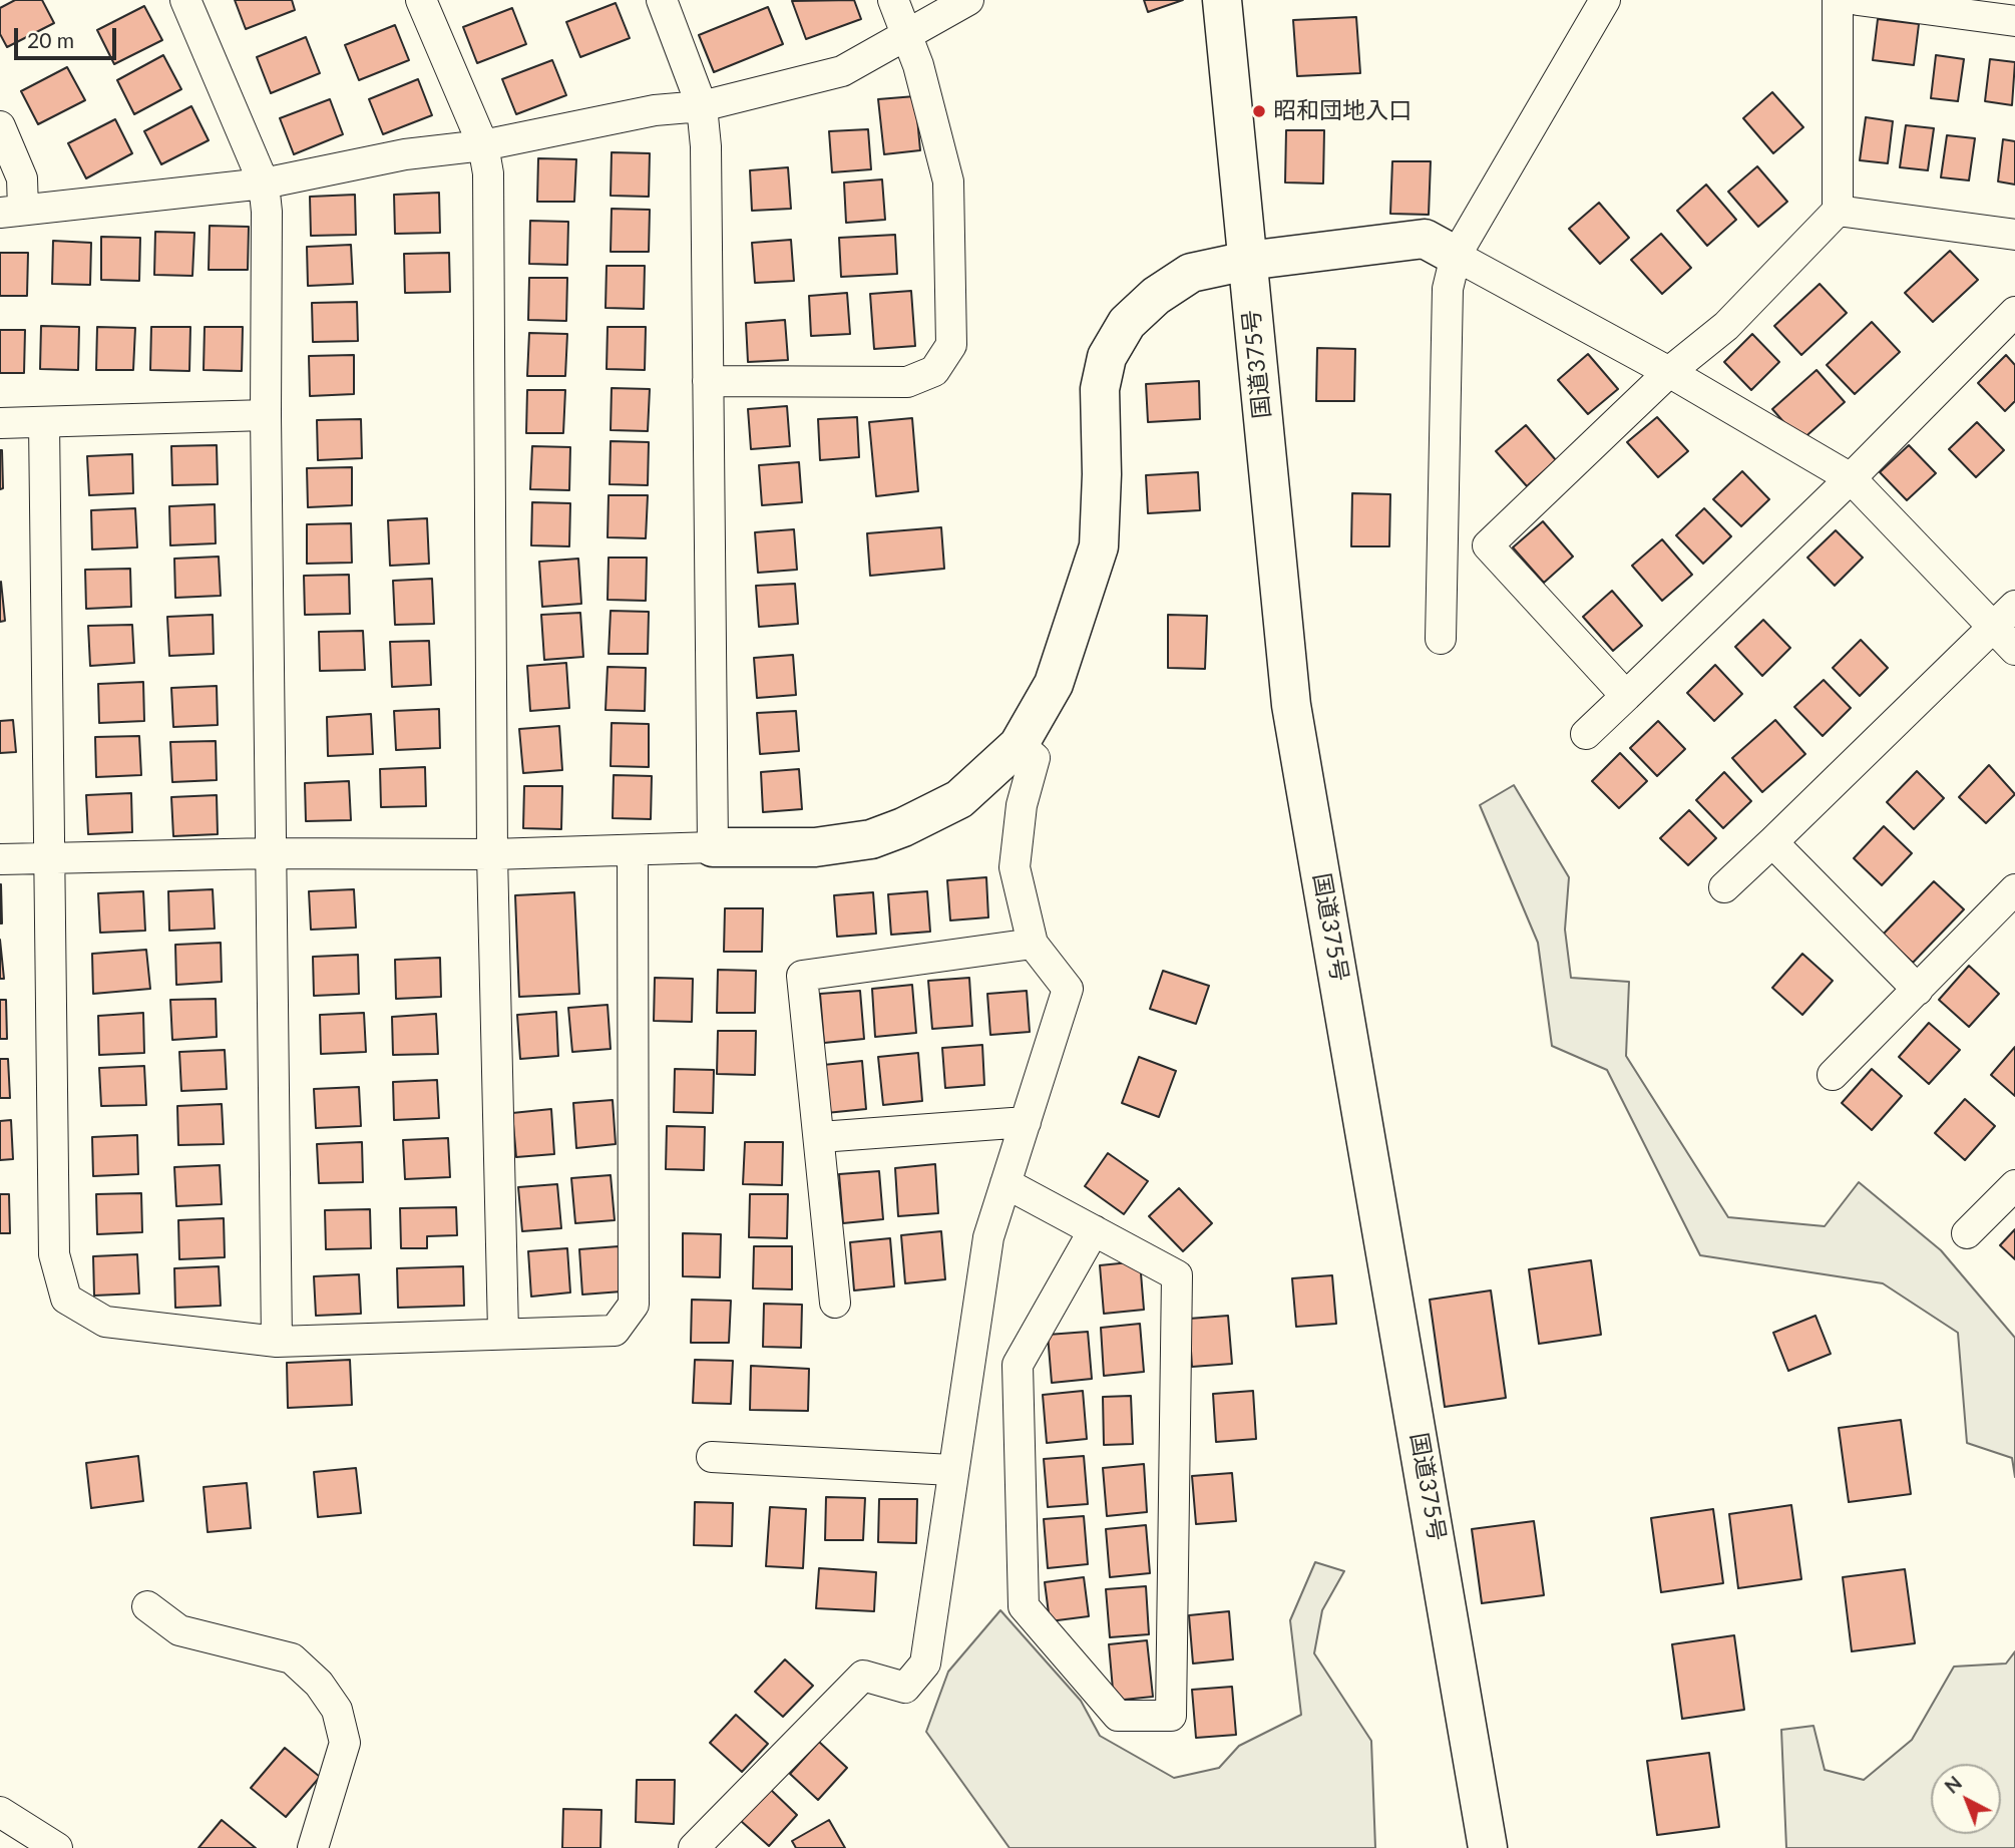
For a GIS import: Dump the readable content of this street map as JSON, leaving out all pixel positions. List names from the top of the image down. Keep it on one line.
{"streets":{"main road":["国道375号"]},"places":["昭和団地入口"],"scale_bar":"20 m","north":"top left"}
